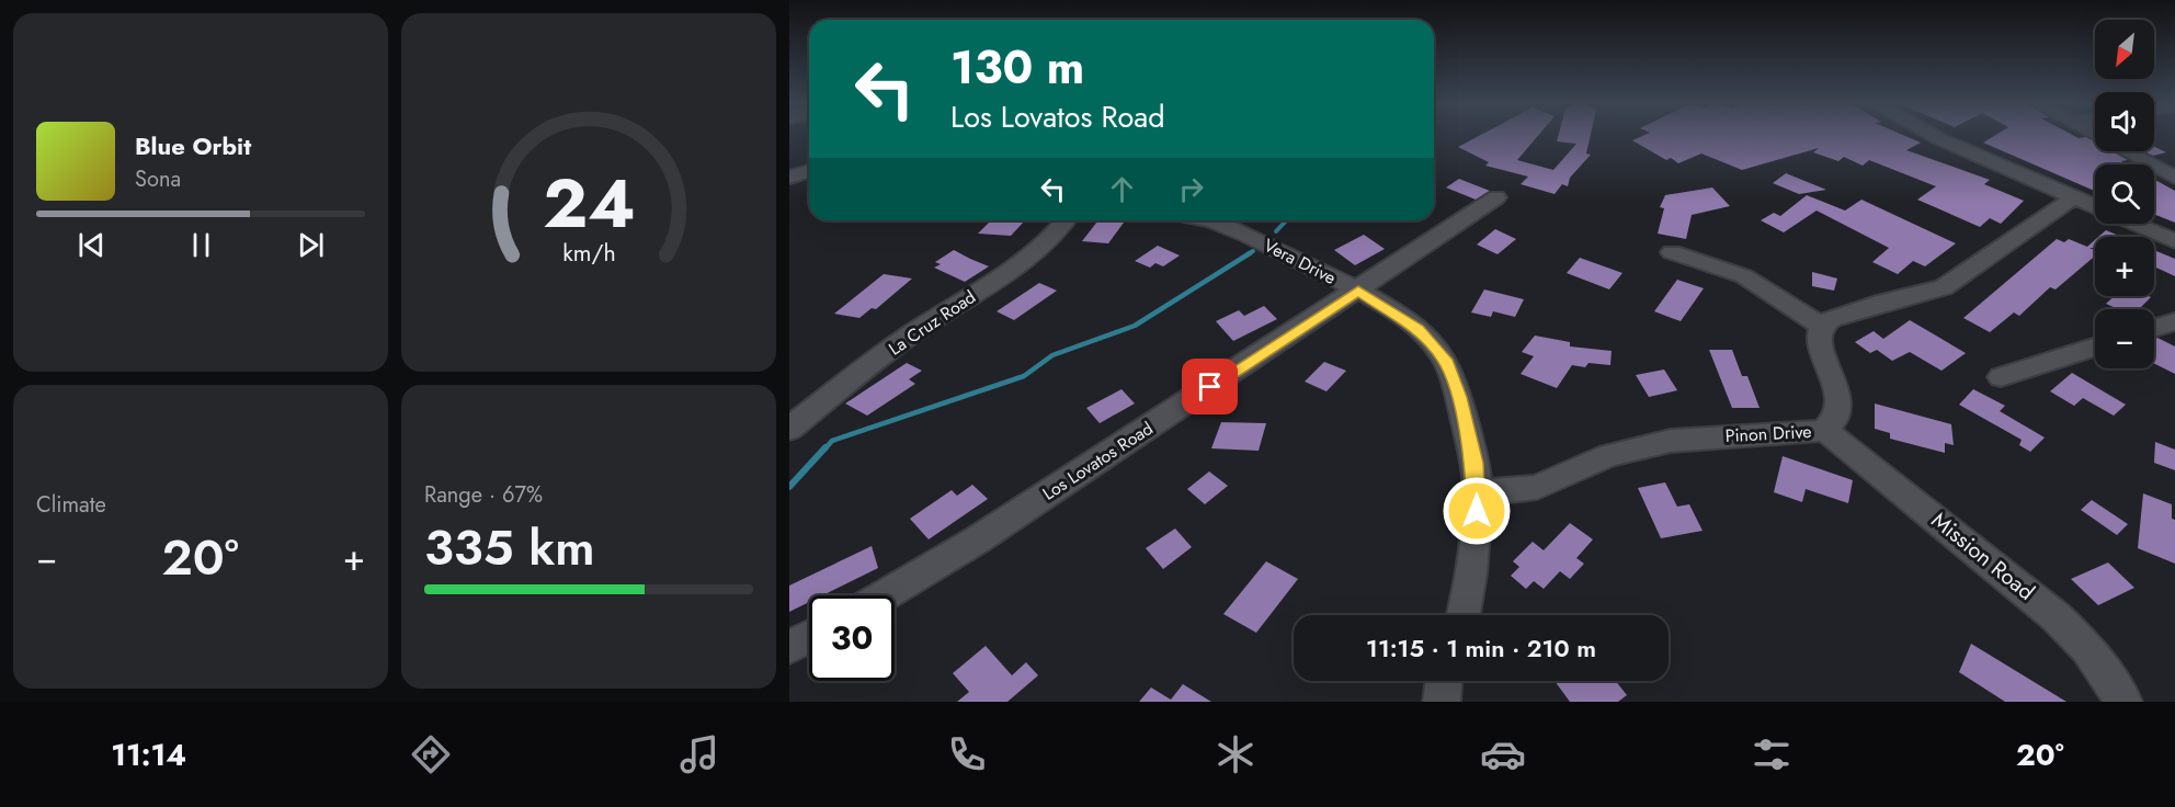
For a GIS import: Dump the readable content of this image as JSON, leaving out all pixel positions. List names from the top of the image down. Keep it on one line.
{"streets":{"street":["Vera Drive","La Cruz Road","Pinon Drive","Los Lovatos Road","Mission Road"]},"crossings":[["Vera Drive","Pinon Drive"],["Vera Drive","Los Lovatos Road"],["Pinon Drive","Mission Road"]],"north":"bottom left","page":{"map_buttons":["+","−"],"turn":["130 m","Los Lovatos Road"],"song":["Blue Orbit","Sona"],"tile":["Climate",["Range · 67%","335 km"]],"heat":["−","20°","+"],"limit":"30","trip":"11:15 · 1 min · 210 m","tabs":["11:14","20°"],"gauge":["24","km/h"]}}
